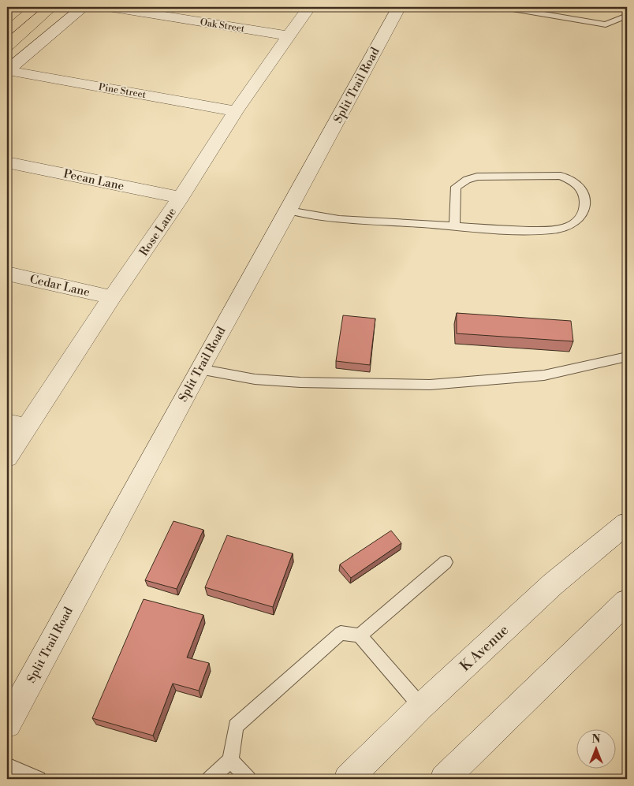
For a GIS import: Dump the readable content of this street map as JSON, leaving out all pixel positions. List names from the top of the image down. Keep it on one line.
{"streets":{"street":["Oak Street","Split Trail Road","Pine Street","Pecan Lane","Rose Lane","Cedar Lane","K Avenue"]},"crossings":[["Oak Street","Rose Lane"],["Pine Street","Rose Lane"],["Pecan Lane","Rose Lane"],["Rose Lane","Cedar Lane"]],"north":"top"}
